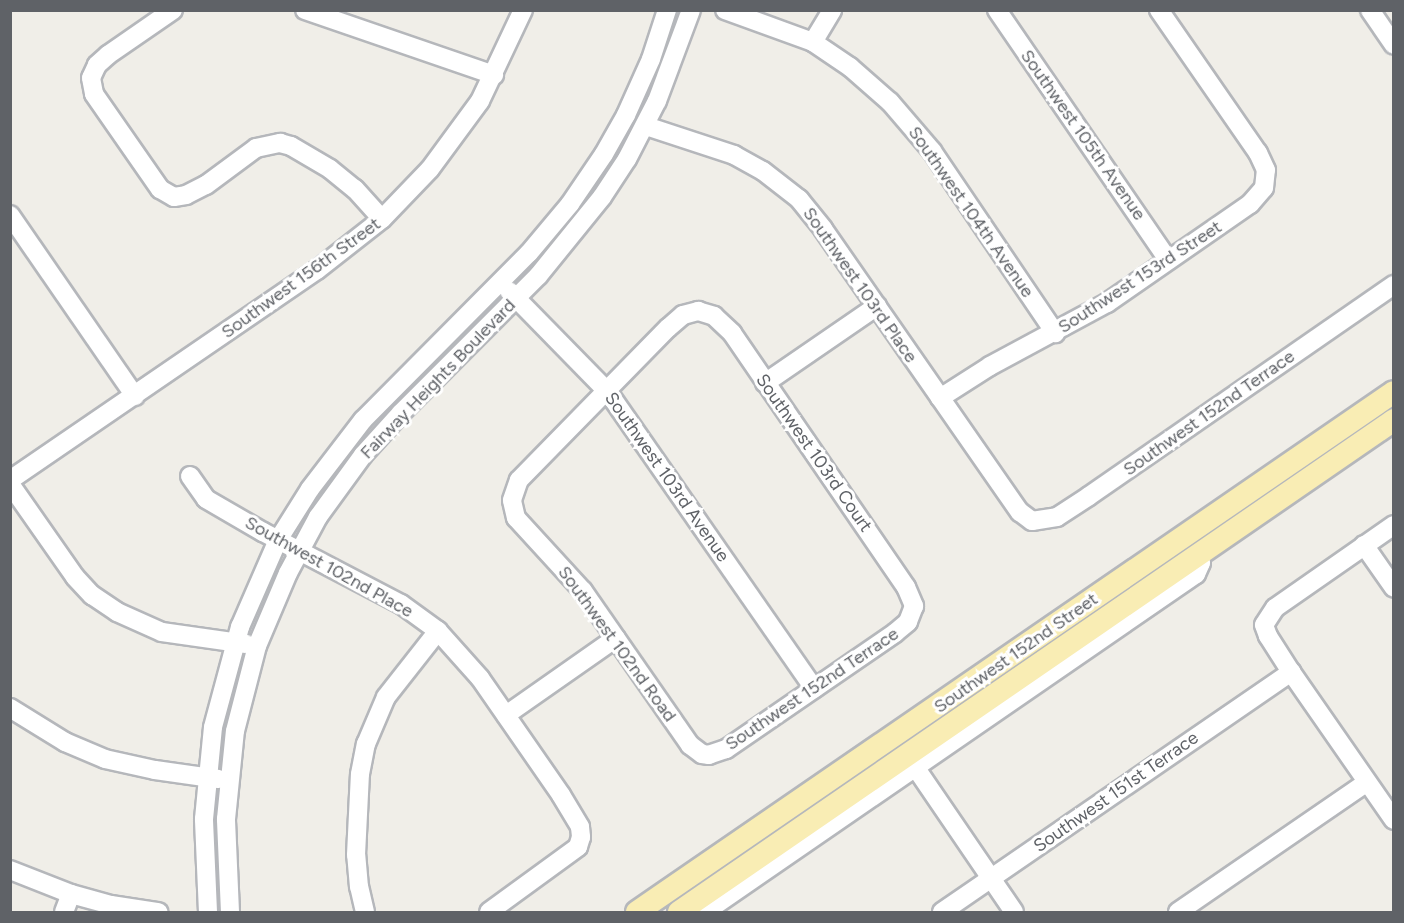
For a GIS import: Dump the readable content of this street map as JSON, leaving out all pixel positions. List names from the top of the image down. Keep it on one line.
{"streets":{"main road":["Southwest 152nd Street"],"street":["Southwest 105th Avenue","Southwest 104th Avenue","Southwest 153rd Street","Southwest 156th Street","Southwest 103rd Place","Fairway Heights Boulevard","Southwest 152nd Terrace","Southwest 103rd Court","Southwest 103rd Avenue","Southwest 102nd Place","Southwest 102nd Road","Southwest 151st Terrace"]},"crossings":[["Southwest 105th Avenue","Southwest 153rd Street"],["Southwest 104th Avenue","Southwest 153rd Street"],["Southwest 153rd Street","Southwest 103rd Place"],["Southwest 103rd Place","Fairway Heights Boulevard"],["Southwest 103rd Place","Southwest 152nd Terrace"],["Fairway Heights Boulevard","Southwest 103rd Avenue"],["Fairway Heights Boulevard","Southwest 102nd Place"],["Southwest 152nd Terrace","Southwest 103rd Court"],["Southwest 152nd Terrace","Southwest 103rd Avenue"],["Southwest 152nd Terrace","Southwest 102nd Road"],["Southwest 103rd Court","Southwest 103rd Avenue"],["Southwest 103rd Court","Southwest 102nd Road"],["Southwest 103rd Avenue","Southwest 102nd Road"]]}
